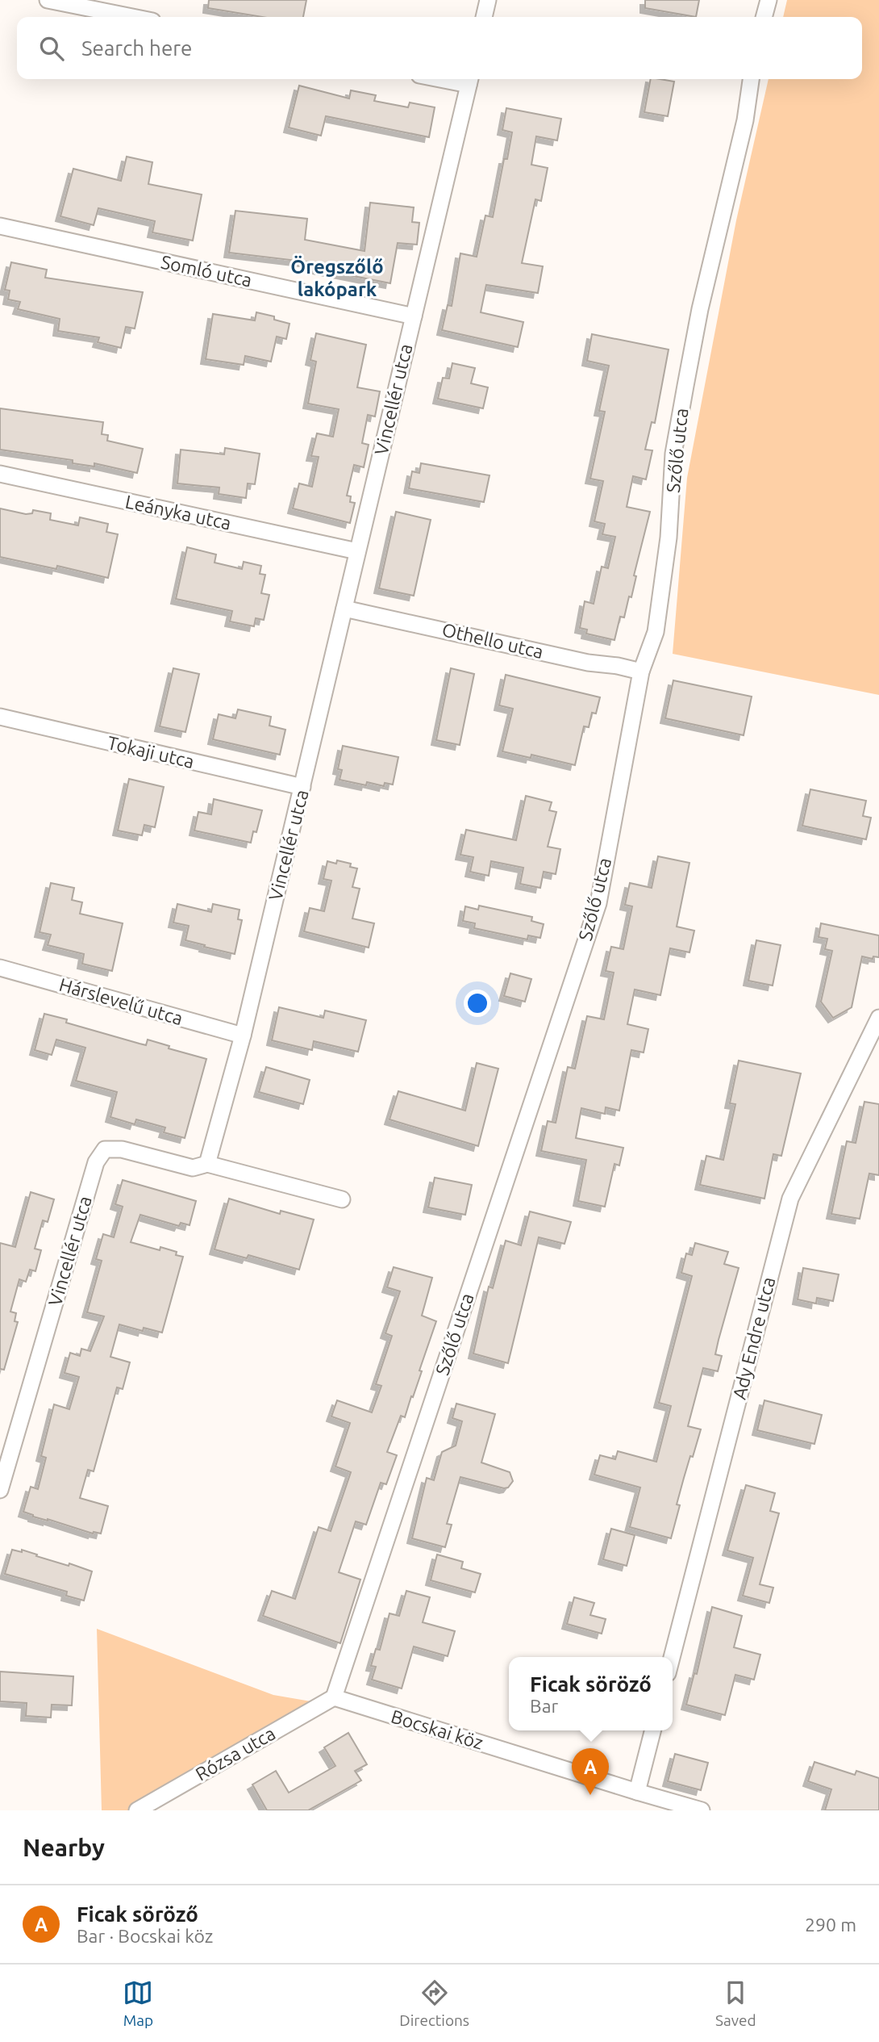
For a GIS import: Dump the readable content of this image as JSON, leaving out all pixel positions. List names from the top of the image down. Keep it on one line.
{"streets":{"street":["Somló utca","Vincellér utca","Szőlő utca","Leányka utca","Othello utca","Tokaji utca","Hárslevelű utca","Ady Endre utca","Bocskai köz","Rózsa utca"]},"crossings":[["Somló utca","Vincellér utca"],["Vincellér utca","Leányka utca"],["Vincellér utca","Othello utca"],["Vincellér utca","Tokaji utca"],["Vincellér utca","Hárslevelű utca"],["Szőlő utca","Othello utca"],["Szőlő utca","Bocskai köz"],["Szőlő utca","Rózsa utca"],["Bocskai köz","Rózsa utca"]],"districts":["Öregszőlő lakópark"],"page":{"search":"Search here","popup":["Ficak söröző","Bar"],"pins":"A","heading":"Nearby","list":[{"mark":"A","name":"Ficak söröző","note":"Bar · Bocskai köz","value":"290 m"}],"nav":["Map","Directions","Saved"]}}
